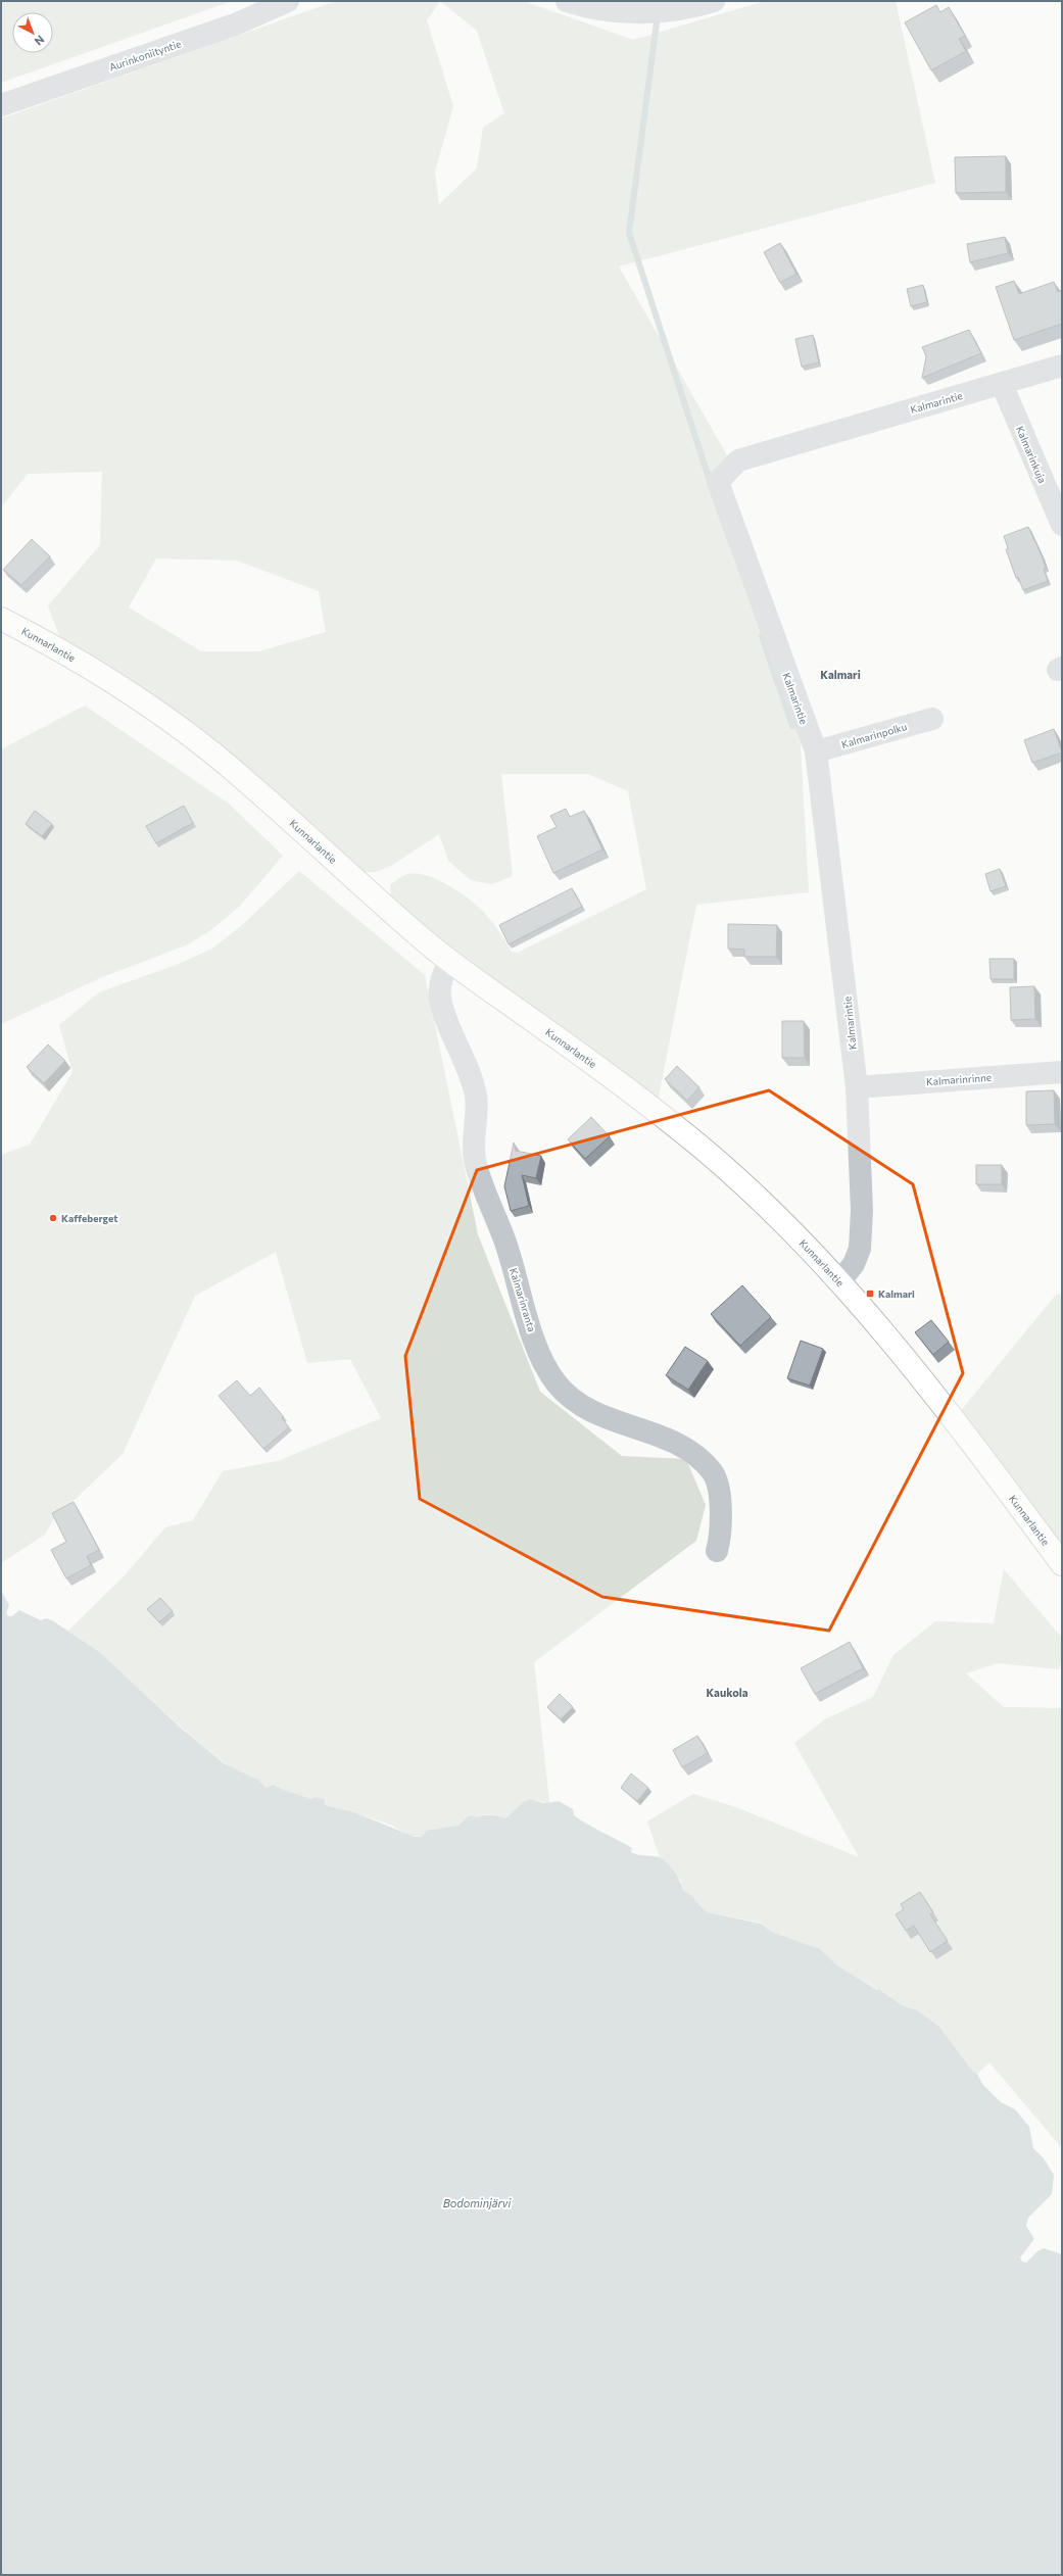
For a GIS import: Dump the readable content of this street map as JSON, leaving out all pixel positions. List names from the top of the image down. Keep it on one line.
{"streets":{"main road":["Kunnarlantie"],"street":["Aurinkoniityntie","Kalmarintie","Kalmarinkuja","Kalmarinpolku","Kalmarinrinne","Kalmarinranta"]},"crossings":[["Kalmarintie","Kalmarinkuja"],["Kalmarintie","Kunnarlantie"],["Kalmarintie","Kalmarinpolku"],["Kalmarintie","Kalmarinrinne"],["Kunnarlantie","Kalmarinranta"]],"districts":["Kalmari","Kaukola"],"water":["Bodominjärvi"],"places":{"other":["Kaffeberget"],"transit":["Kalmari"]},"north":"bottom right"}
